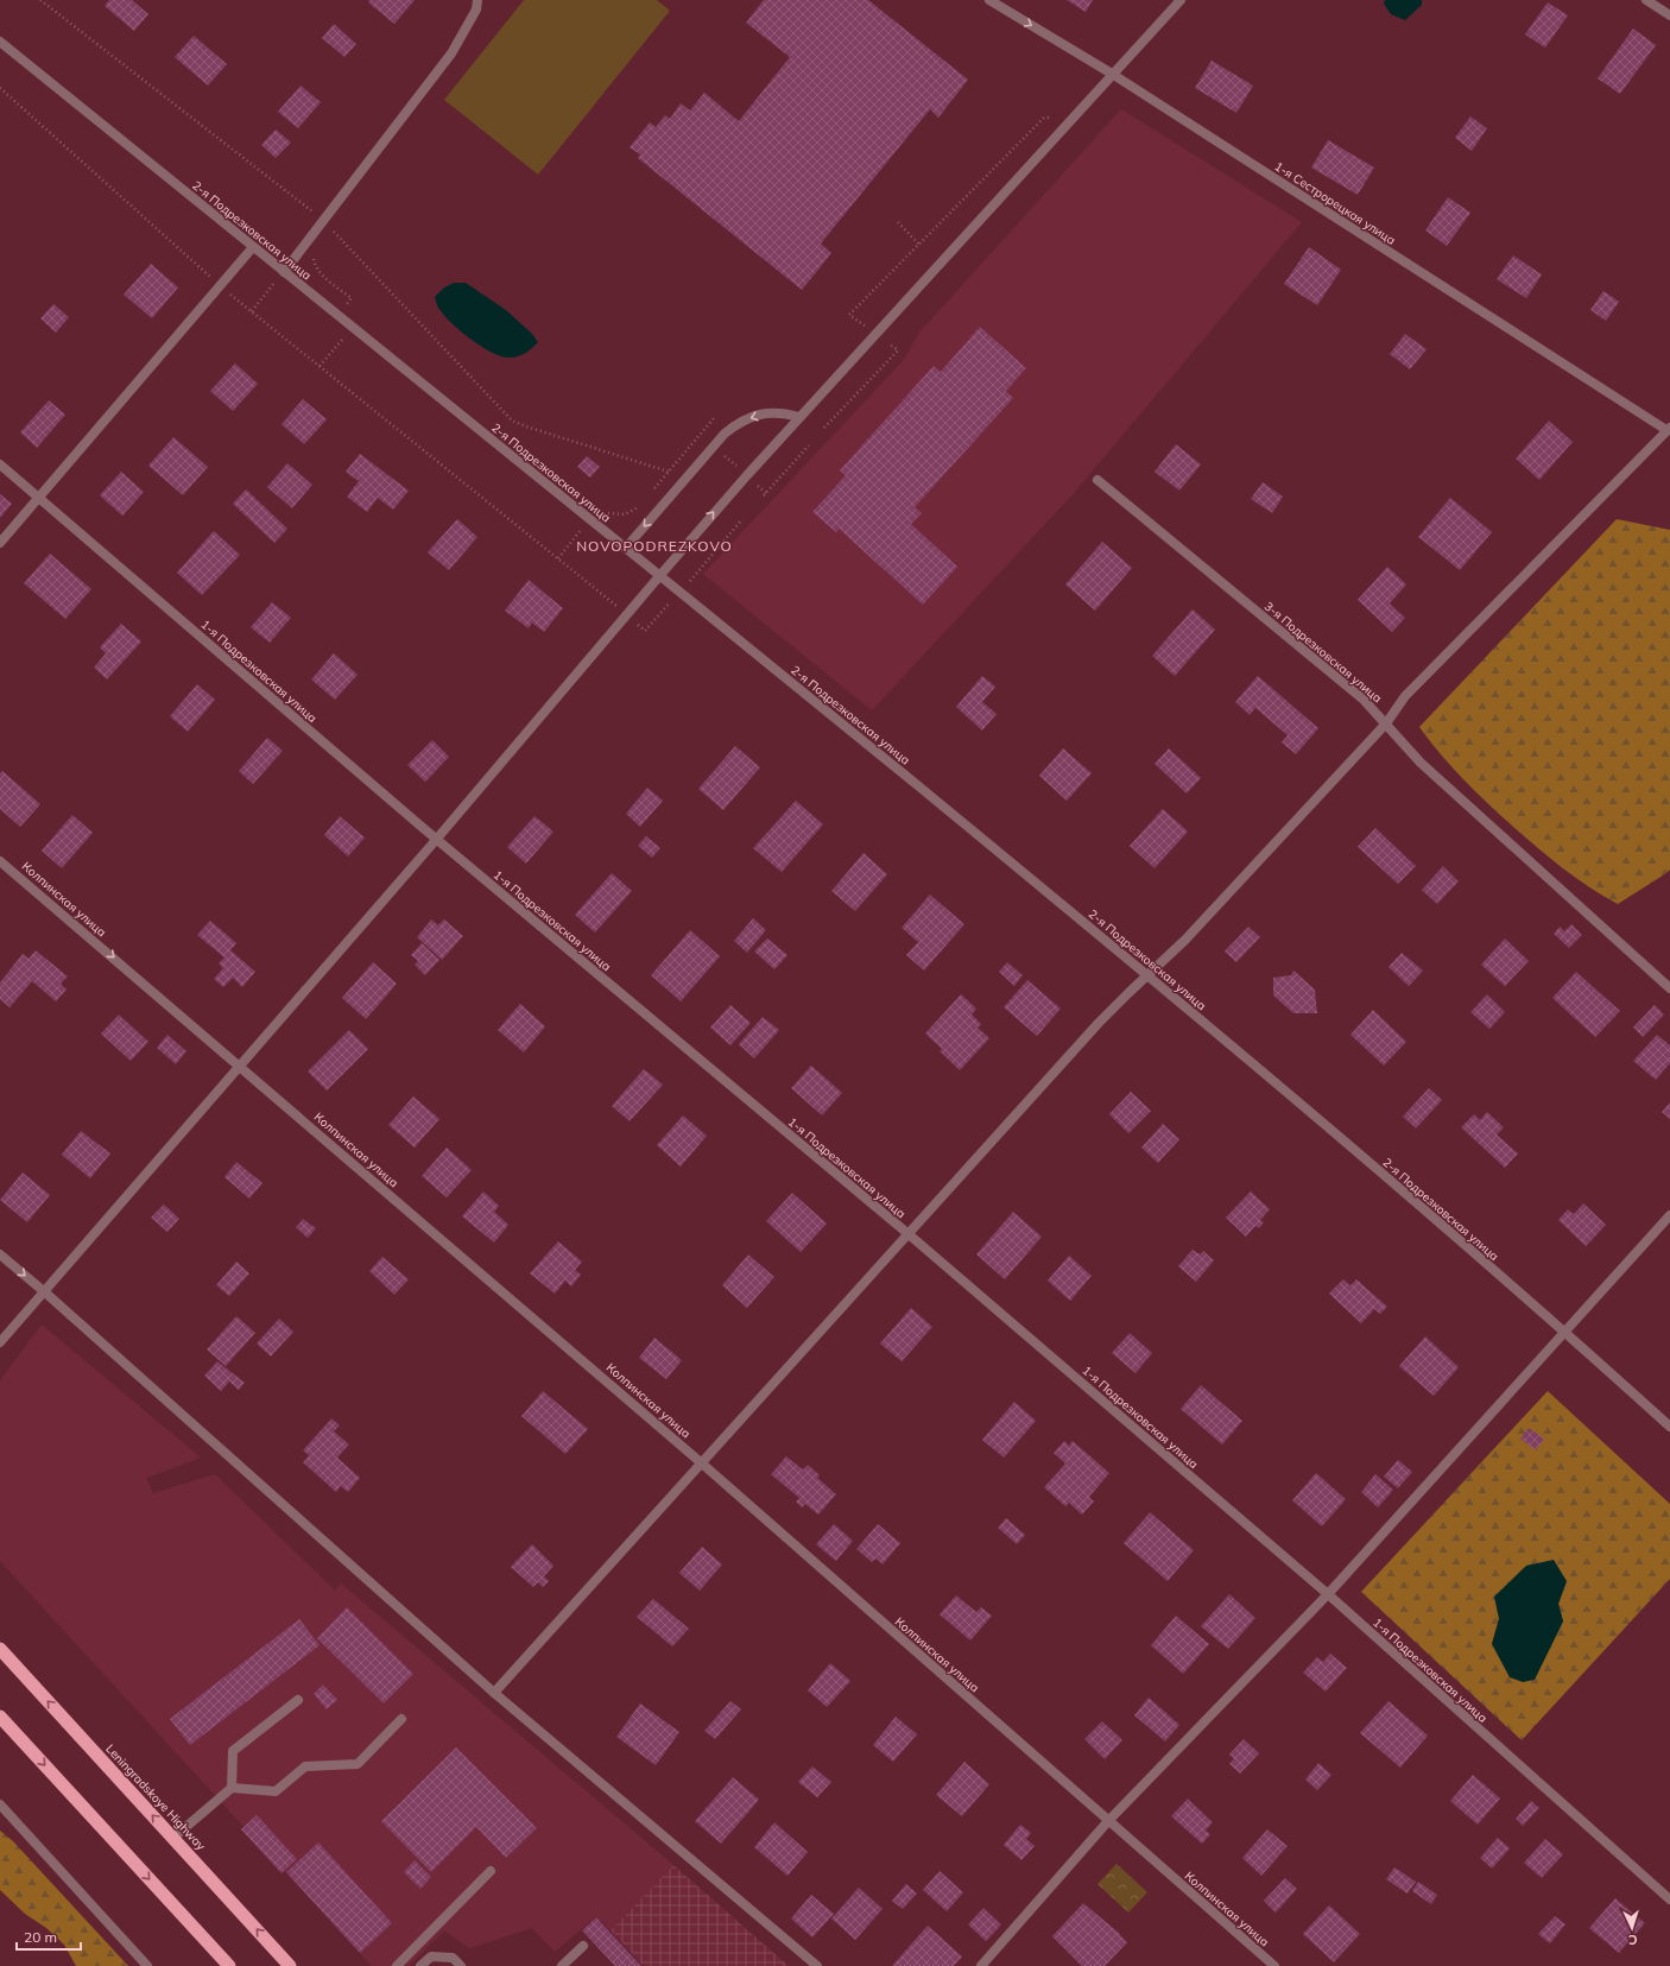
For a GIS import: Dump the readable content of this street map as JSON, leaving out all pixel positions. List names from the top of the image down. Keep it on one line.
{"streets":{"highway":["Leningradskoye Highway"],"street":["1-я Сестрорецкая улица","2-я Подрезковская улица","3-я Подрезковская улица","1-я Подрезковская улица","Колпинская улица"]},"districts":["NOVOPODREZKOVO"],"scale_bar":"20 m","north":"bottom"}
